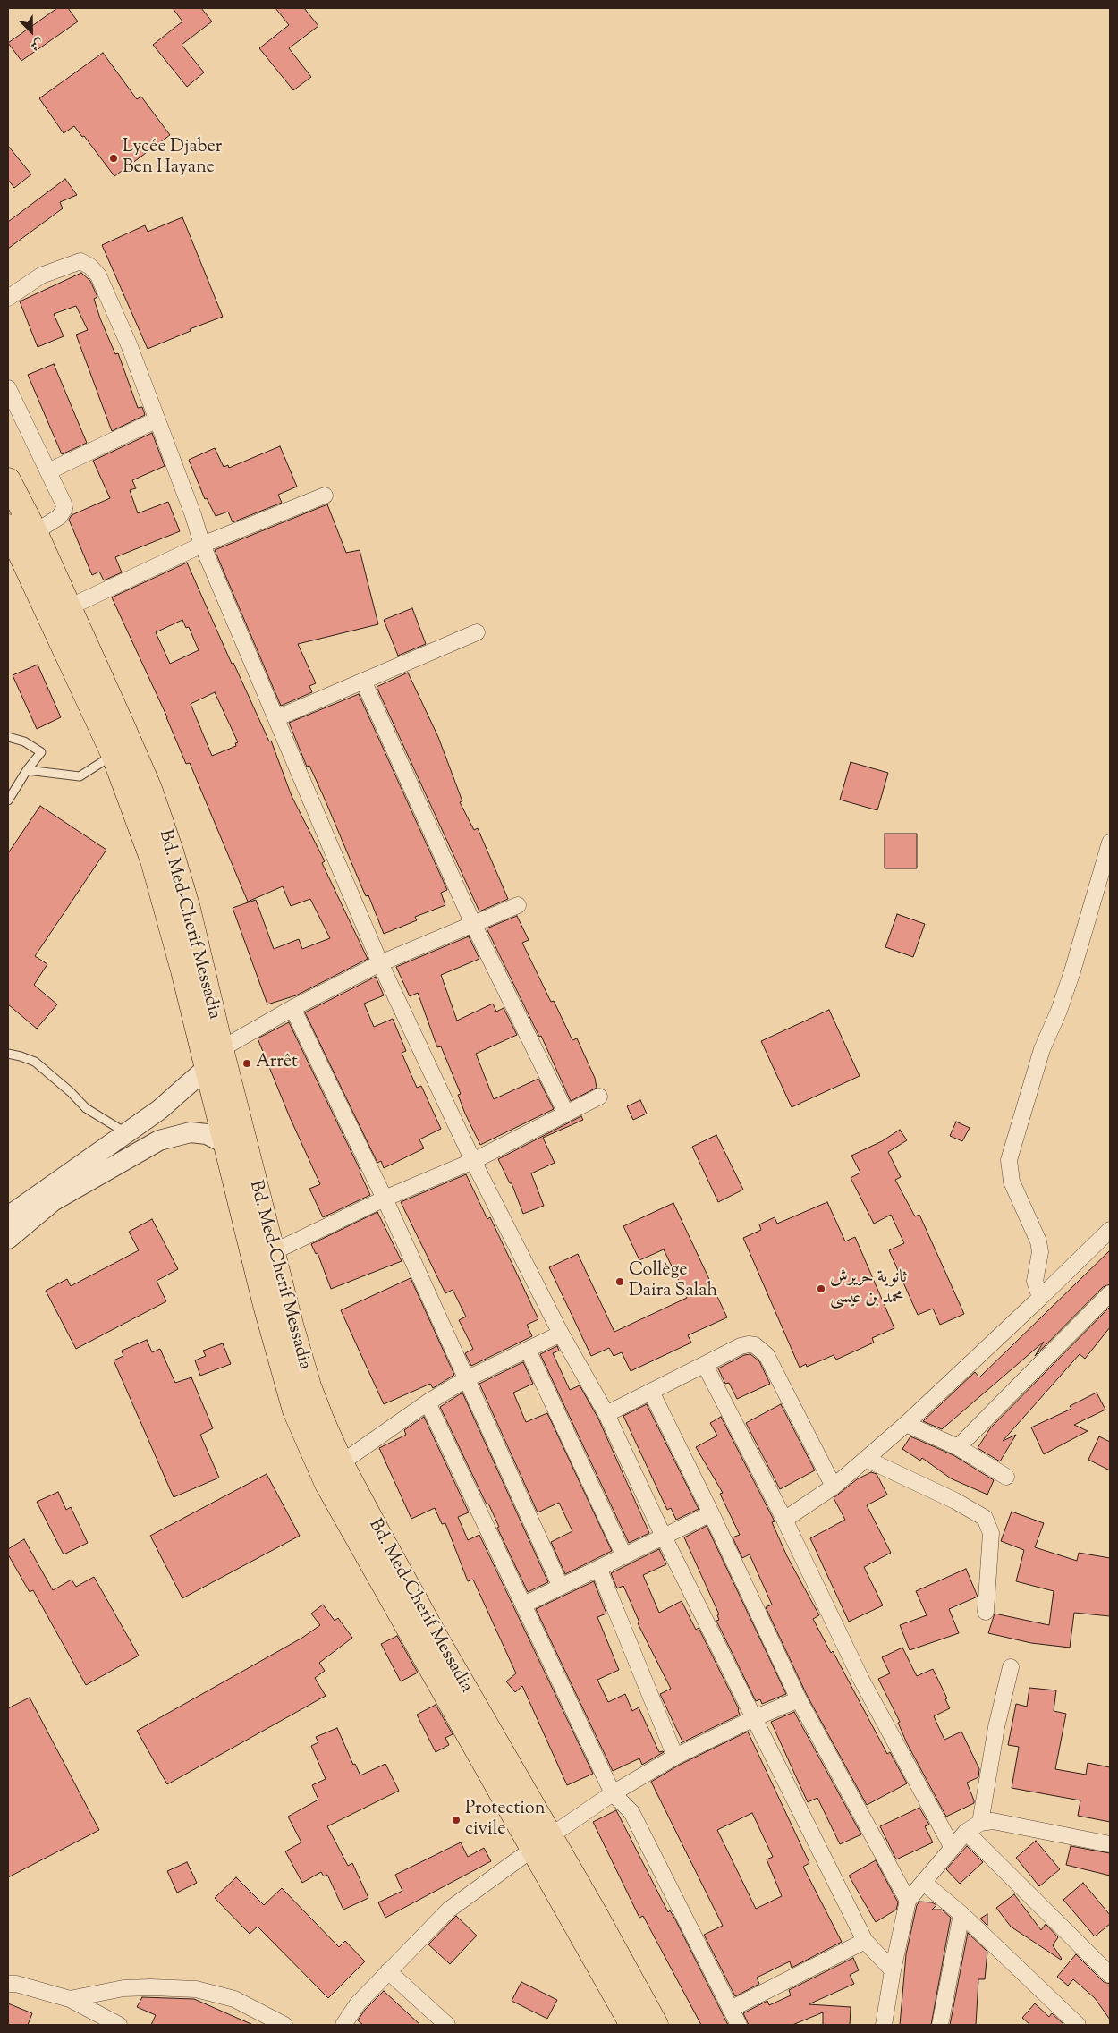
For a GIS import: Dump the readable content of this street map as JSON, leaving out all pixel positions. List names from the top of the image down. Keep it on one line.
{"streets":{"highway":["Bd. Med-Cherif Messadia"]},"places":["Lycée Djaber Ben Hayane","Arrêt","Collège Daira Salah","ثانوية حريرش محمد بن عيسى","Protection civile"],"north":"bottom right"}
